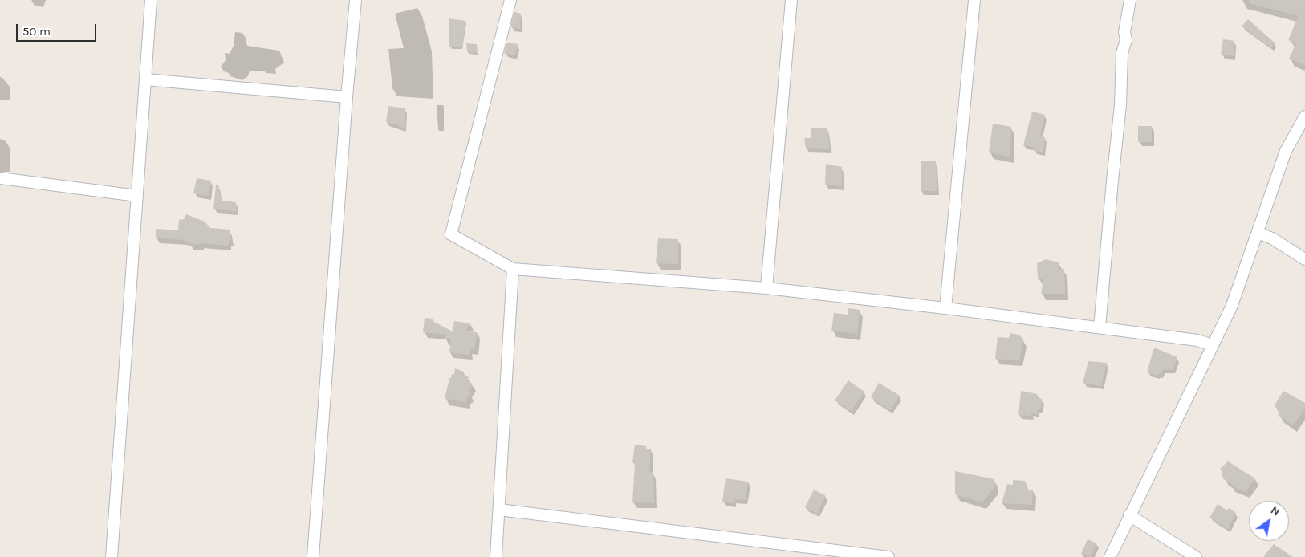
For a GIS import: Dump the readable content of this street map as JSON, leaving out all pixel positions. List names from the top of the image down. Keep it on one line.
{"scale_bar":"50 m","north":"top right"}
